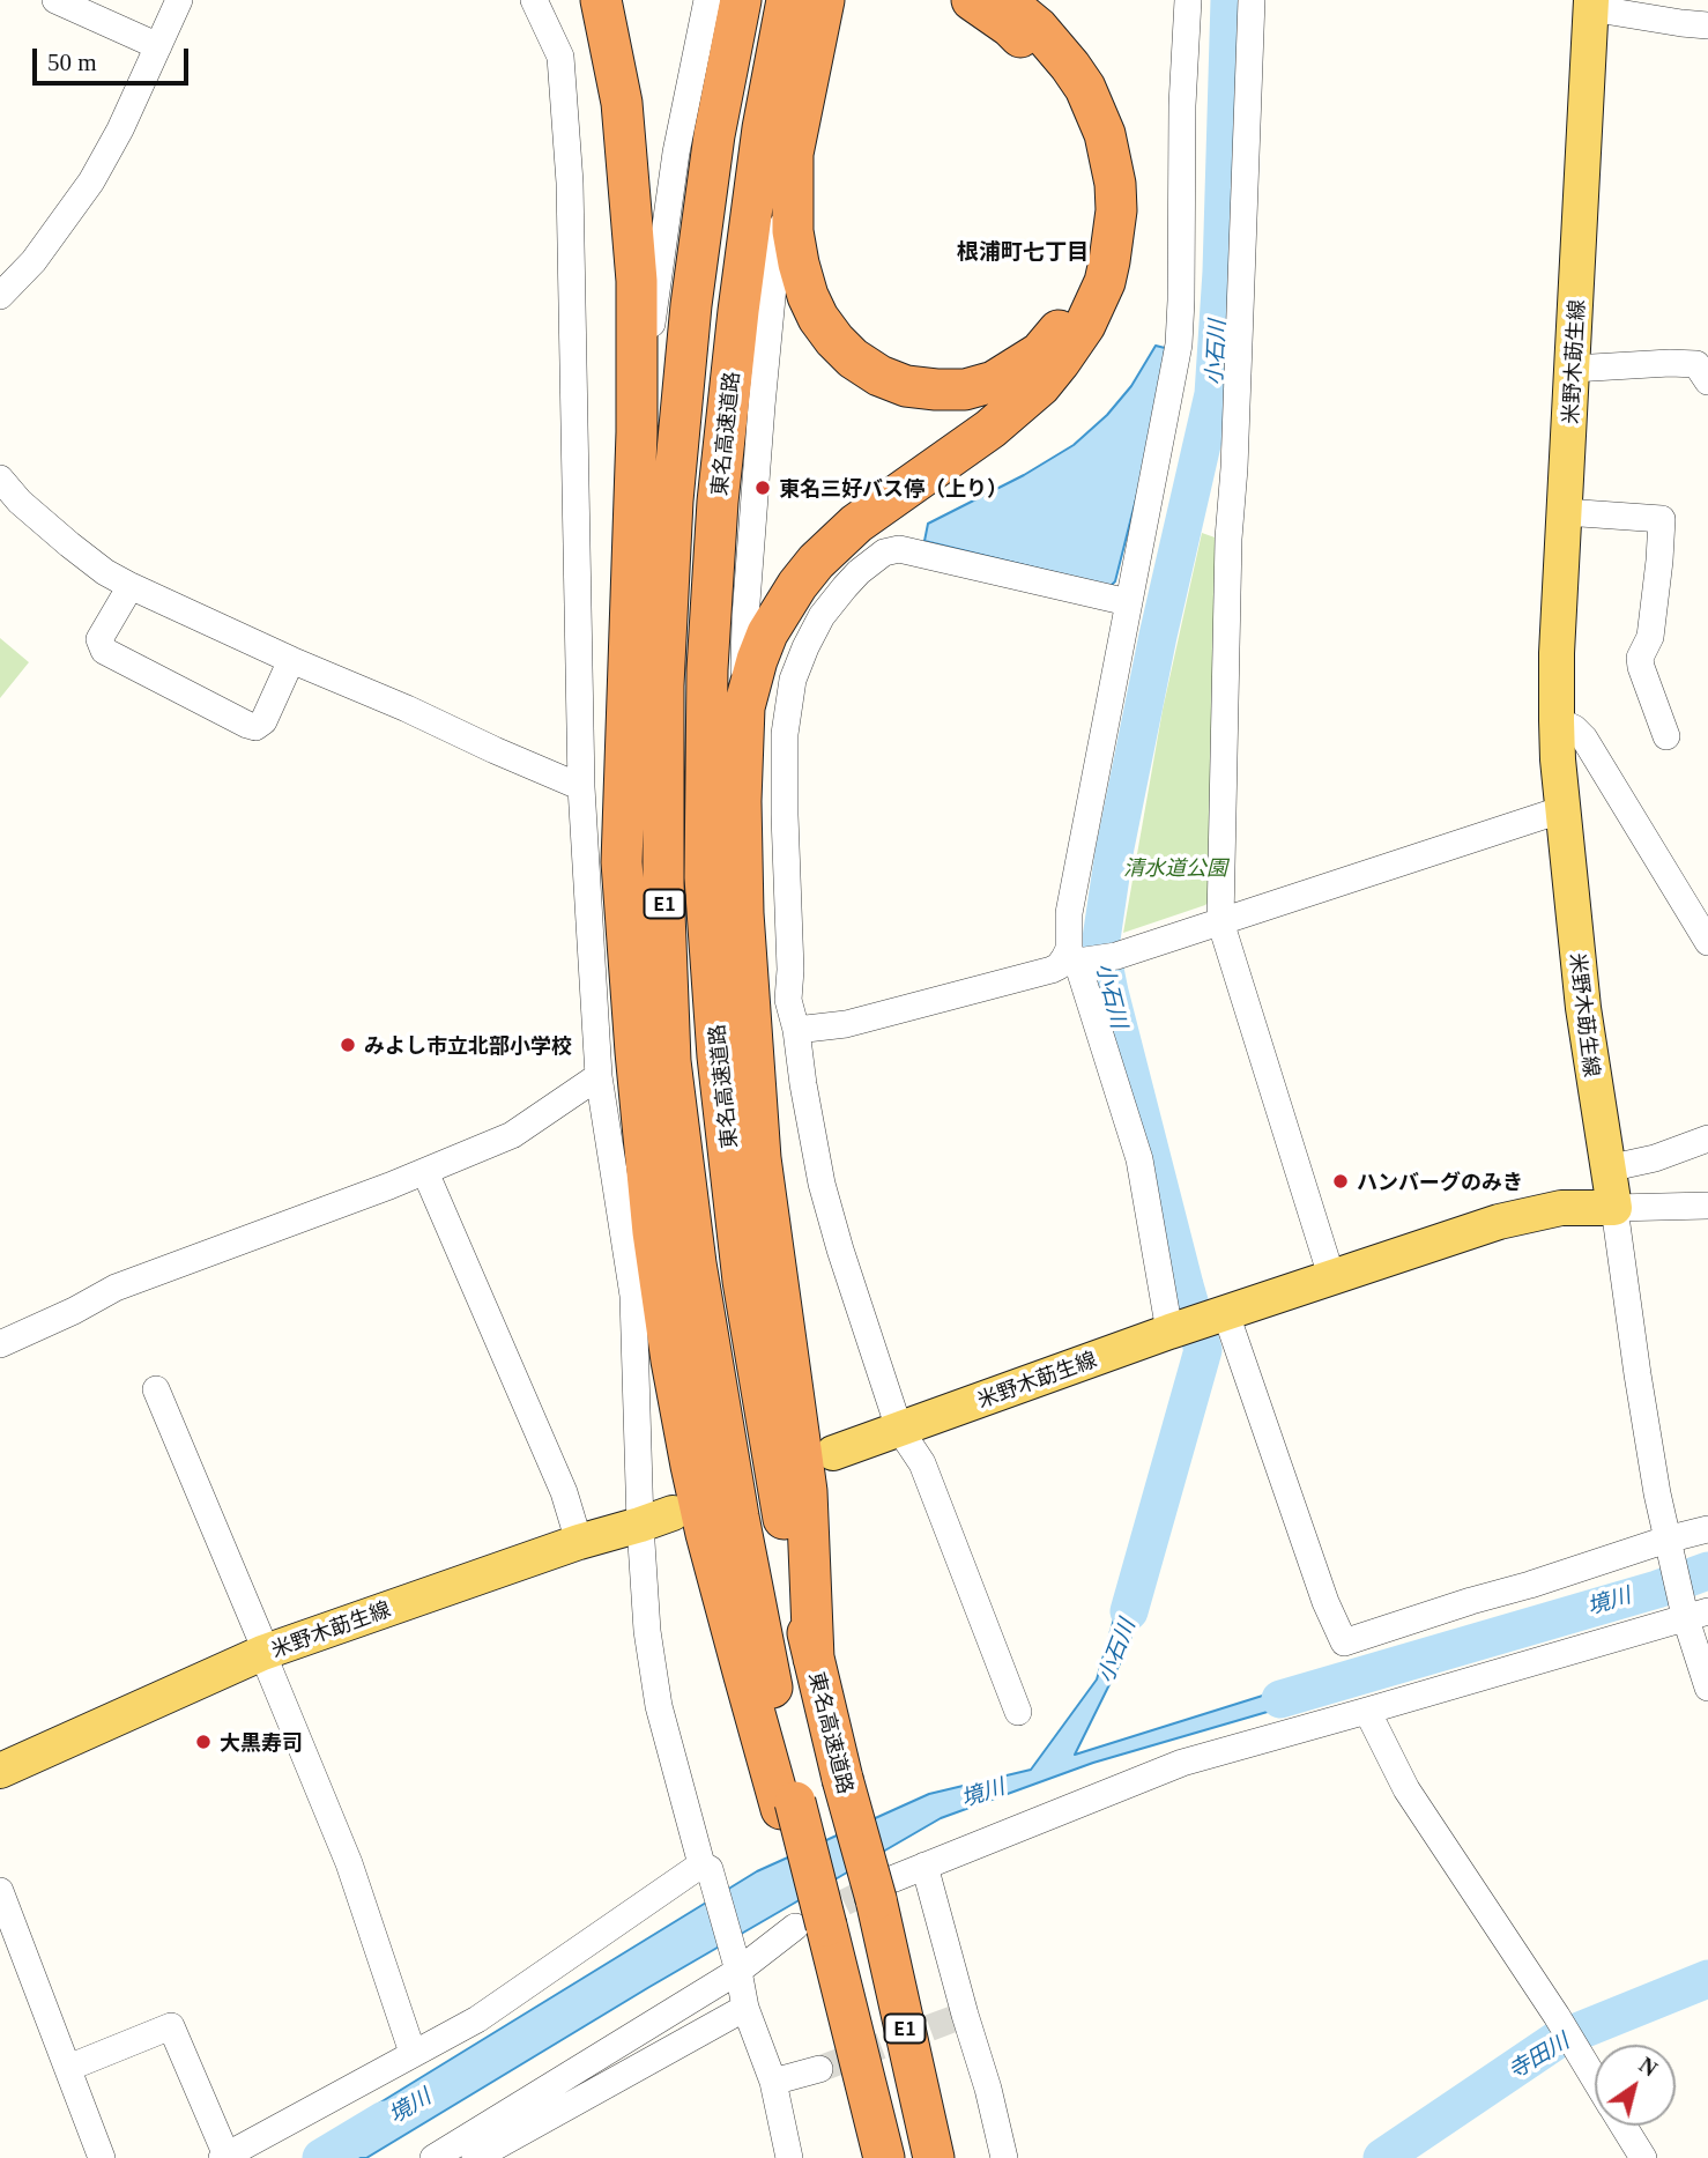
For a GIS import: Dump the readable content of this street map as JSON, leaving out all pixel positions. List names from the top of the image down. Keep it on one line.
{"streets":{"highway":["東名高速道路","E1"],"main road":["米野木莇生線"]},"districts":["根浦町七丁目"],"water":["小石川","境川","寺田川"],"parks":["清水道公園"],"places":["東名三好バス停（上り）","みよし市立北部小学校","ハンバーグのみき","大黒寿司"],"scale_bar":"50 m","north":"top right"}
